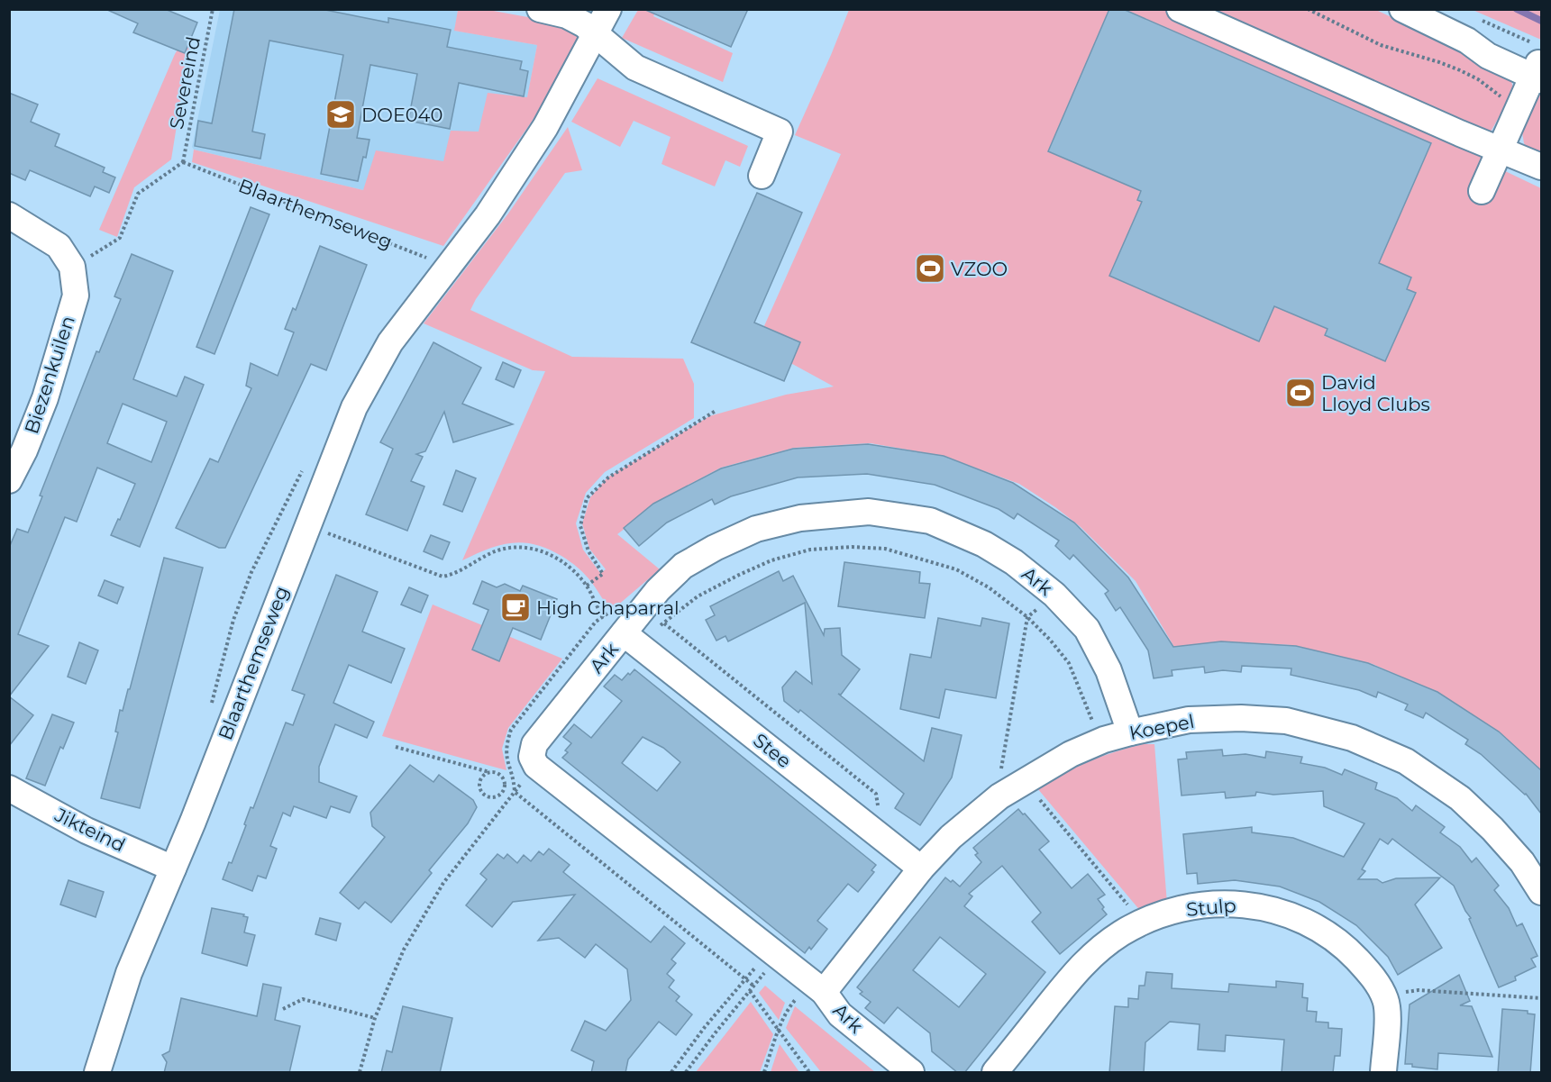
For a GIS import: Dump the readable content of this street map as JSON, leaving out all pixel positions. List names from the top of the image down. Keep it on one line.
{"streets":{"street":["Blaarthemseweg","Biezenkuilen","Ark","Koepel","Stee","Jikteind","Stulp"],"path":["Severeind"]},"crossings":[["Severeind","Blaarthemseweg"],["Blaarthemseweg","Jikteind"],["Ark","Koepel"],["Ark","Stee"],["Koepel","Stee"]],"places":{"school or university":["DOE040"],"sports":["VZOO","David Lloyd Clubs"],"cafe":["High Chaparral"]}}
